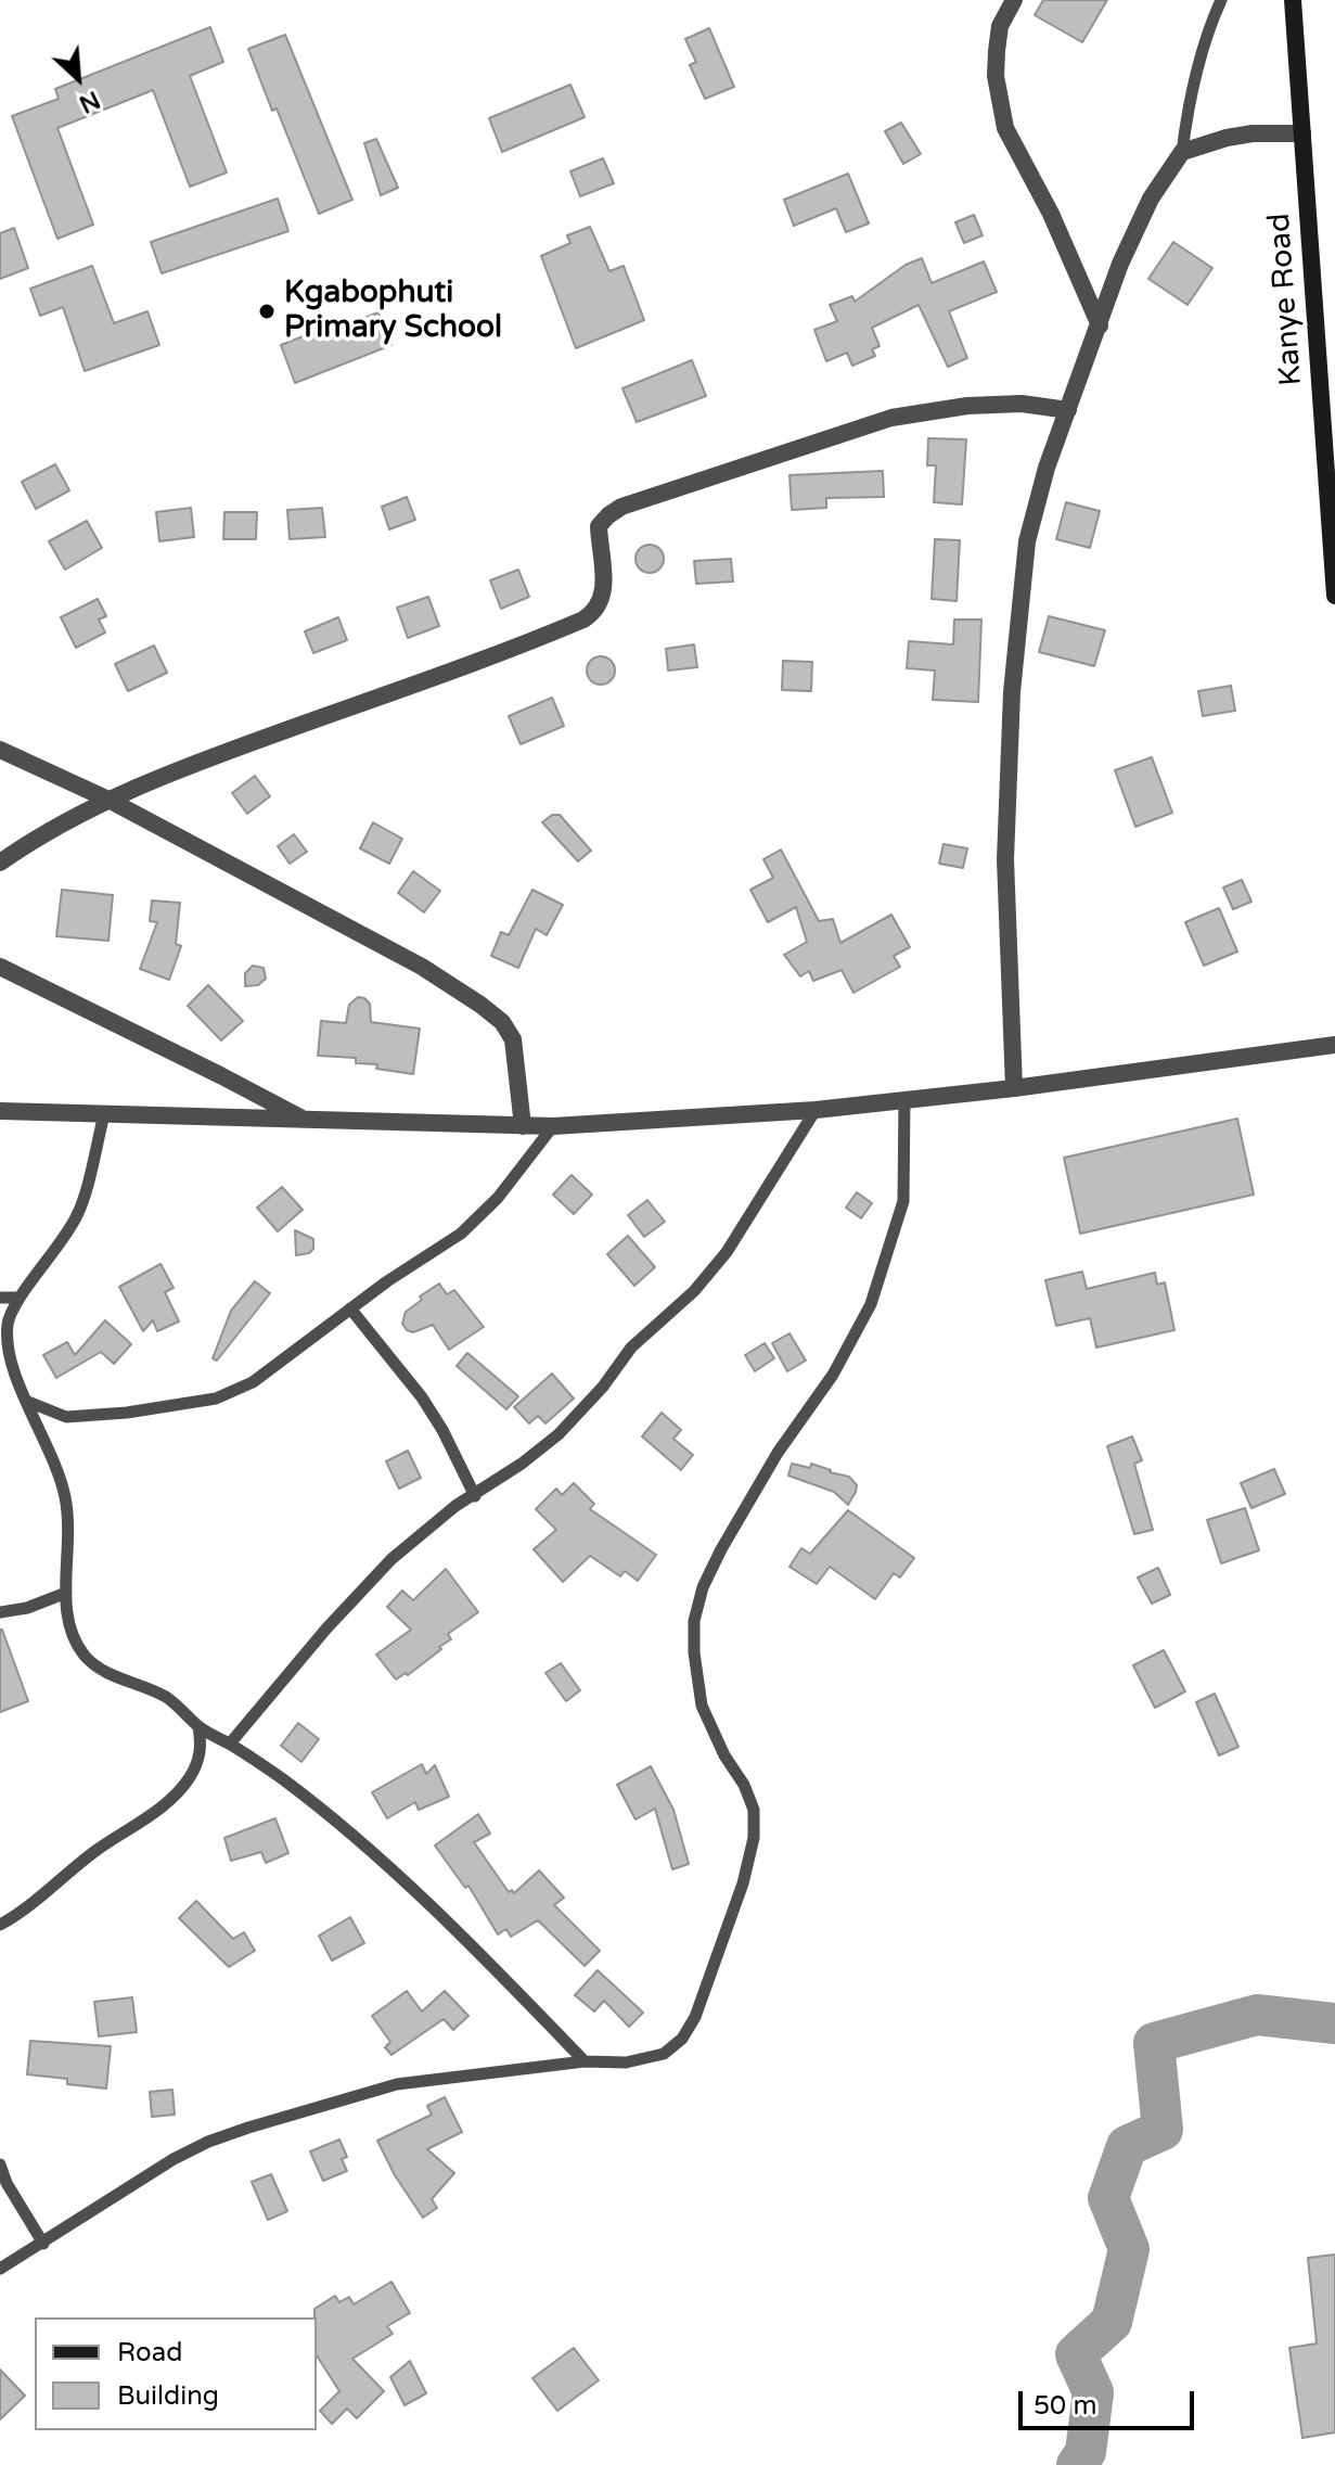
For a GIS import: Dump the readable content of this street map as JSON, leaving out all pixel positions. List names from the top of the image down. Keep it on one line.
{"streets":{"main road":["Kanye Road"]},"places":["Kgabophuti Primary School"],"legend":["Road","Building"],"scale_bar":"50 m","north":"bottom right"}
